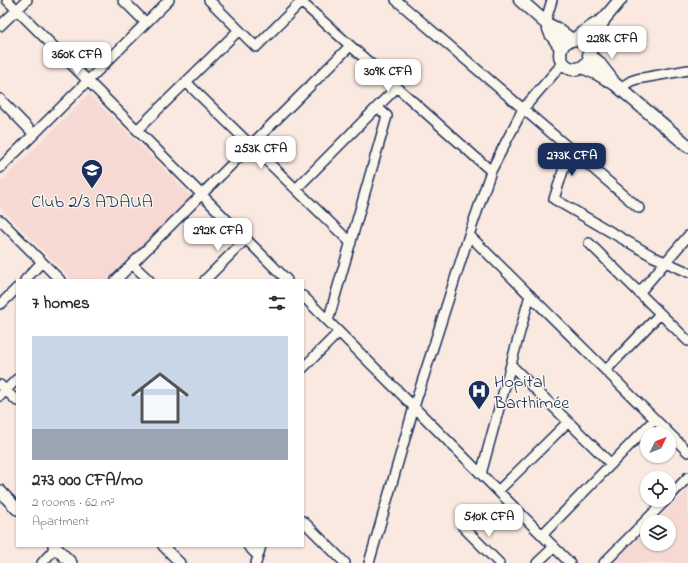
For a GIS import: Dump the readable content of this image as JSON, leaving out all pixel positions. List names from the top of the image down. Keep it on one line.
{"places":{"school or university":["Club 2/3 ADAUA"],"hospital":["Hopital Barthimée"]},"north":"top right","page":{"price":["228K CFA","360K CFA","309K CFA","253K CFA","273K CFA","292K CFA","510K CFA"],"heading":"7 homes","list":[{"name":"273 000 CFA/mo","note":"2 rooms · 62 m² · Apartment"}]}}
